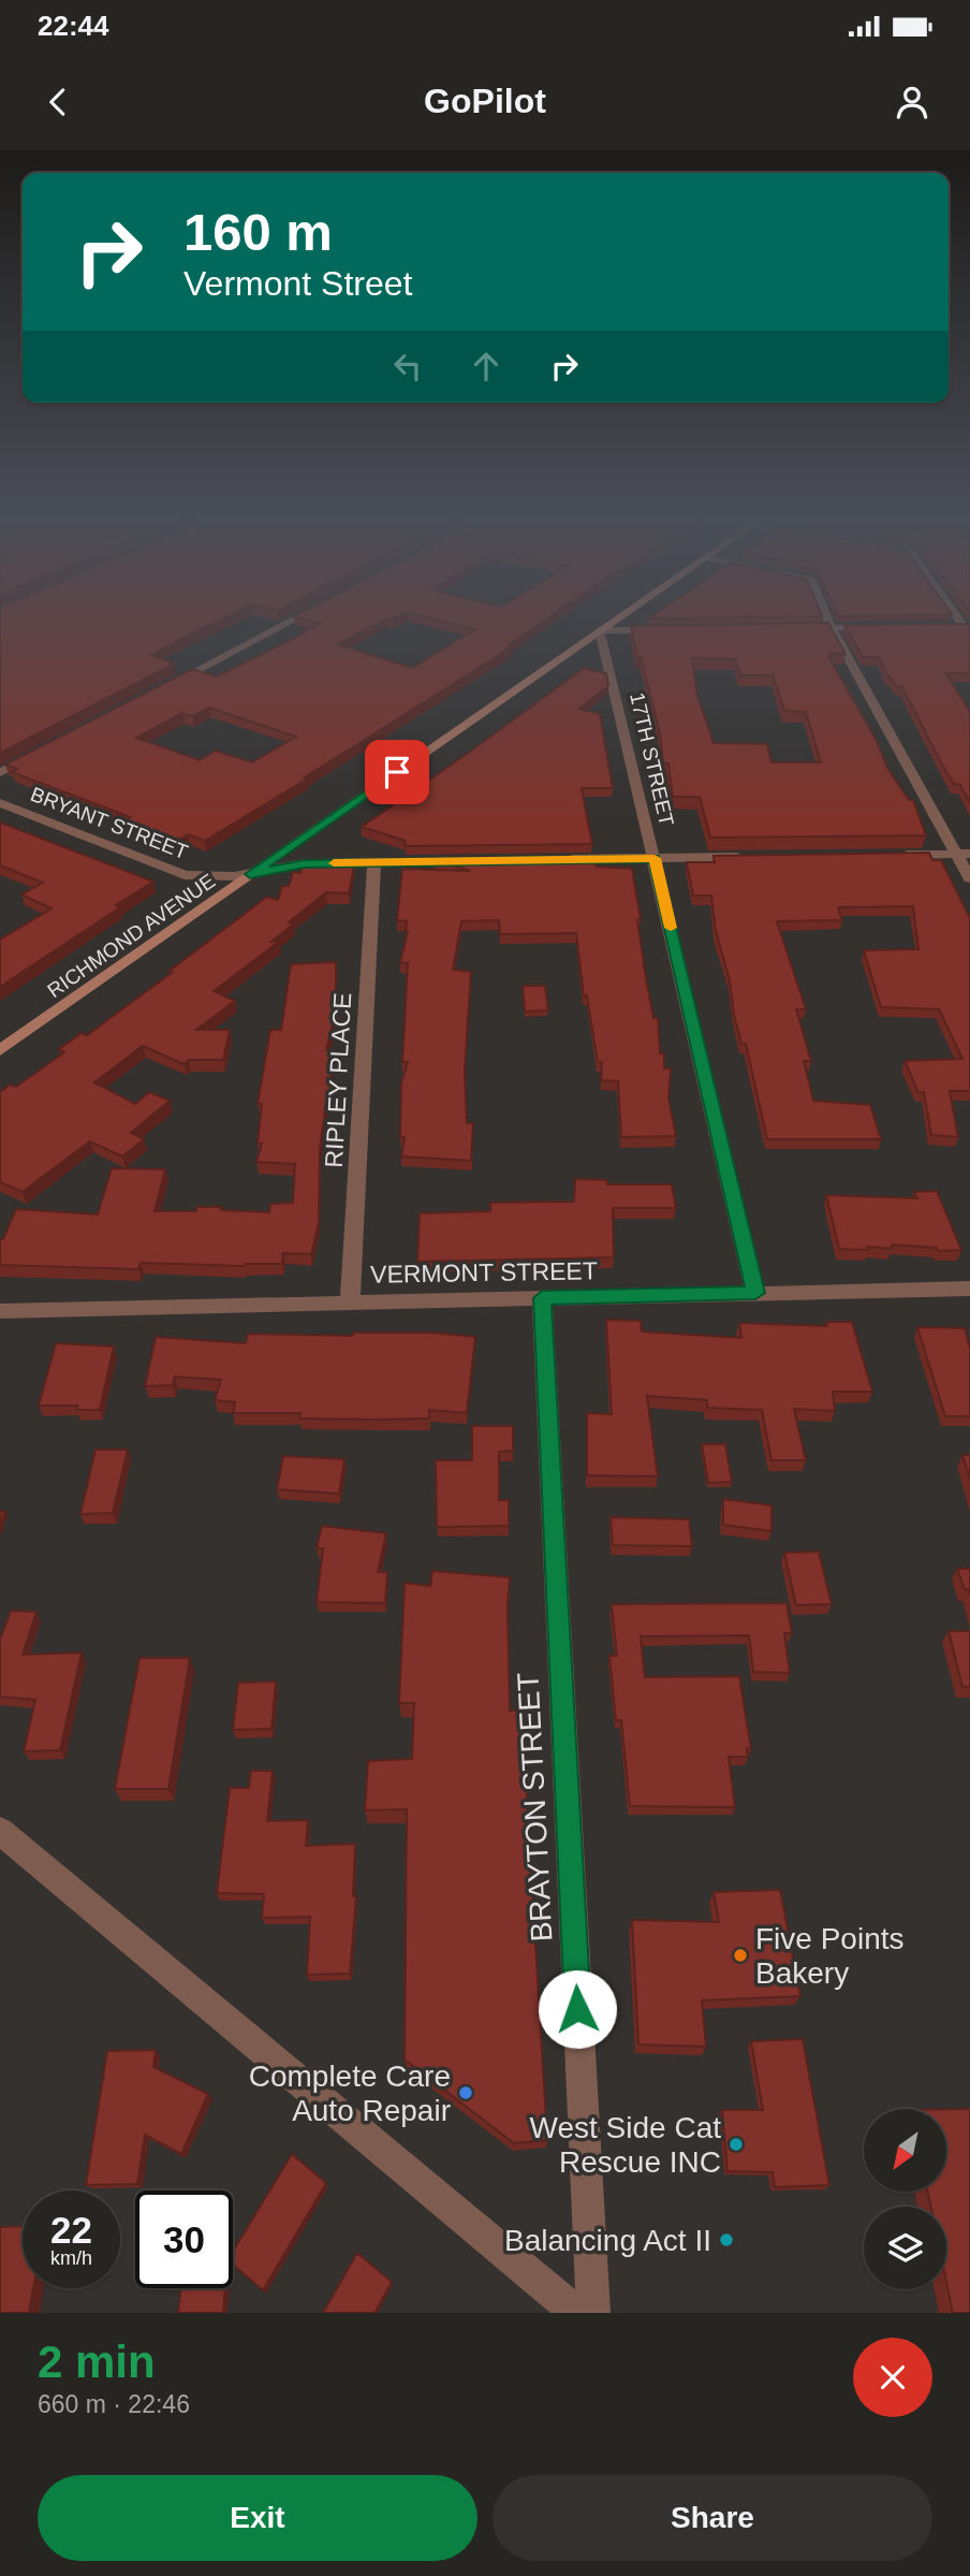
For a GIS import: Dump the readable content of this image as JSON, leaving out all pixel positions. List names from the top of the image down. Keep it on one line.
{"streets":{"street":["17TH STREET","BRYANT STREET","RICHMOND AVENUE","RIPLEY PLACE","VERMONT STREET","BRAYTON STREET"]},"crossings":[["17TH STREET","RICHMOND AVENUE"],["17TH STREET","VERMONT STREET"],["BRYANT STREET","RICHMOND AVENUE"],["BRYANT STREET","RIPLEY PLACE"],["RIPLEY PLACE","VERMONT STREET"],["VERMONT STREET","BRAYTON STREET"]],"places":["Five Points Bakery","Complete Care Auto Repair","West Side Cat Rescue INC","Balancing Act II"],"north":"bottom left","page":{"status":"22:44","header":"GoPilot","turn":["160 m","Vermont Street"],"speed":"22 km/h","limit":"30","heading":["2 min","660 m · 22:46"],"buttons":["Exit","Share"]}}
